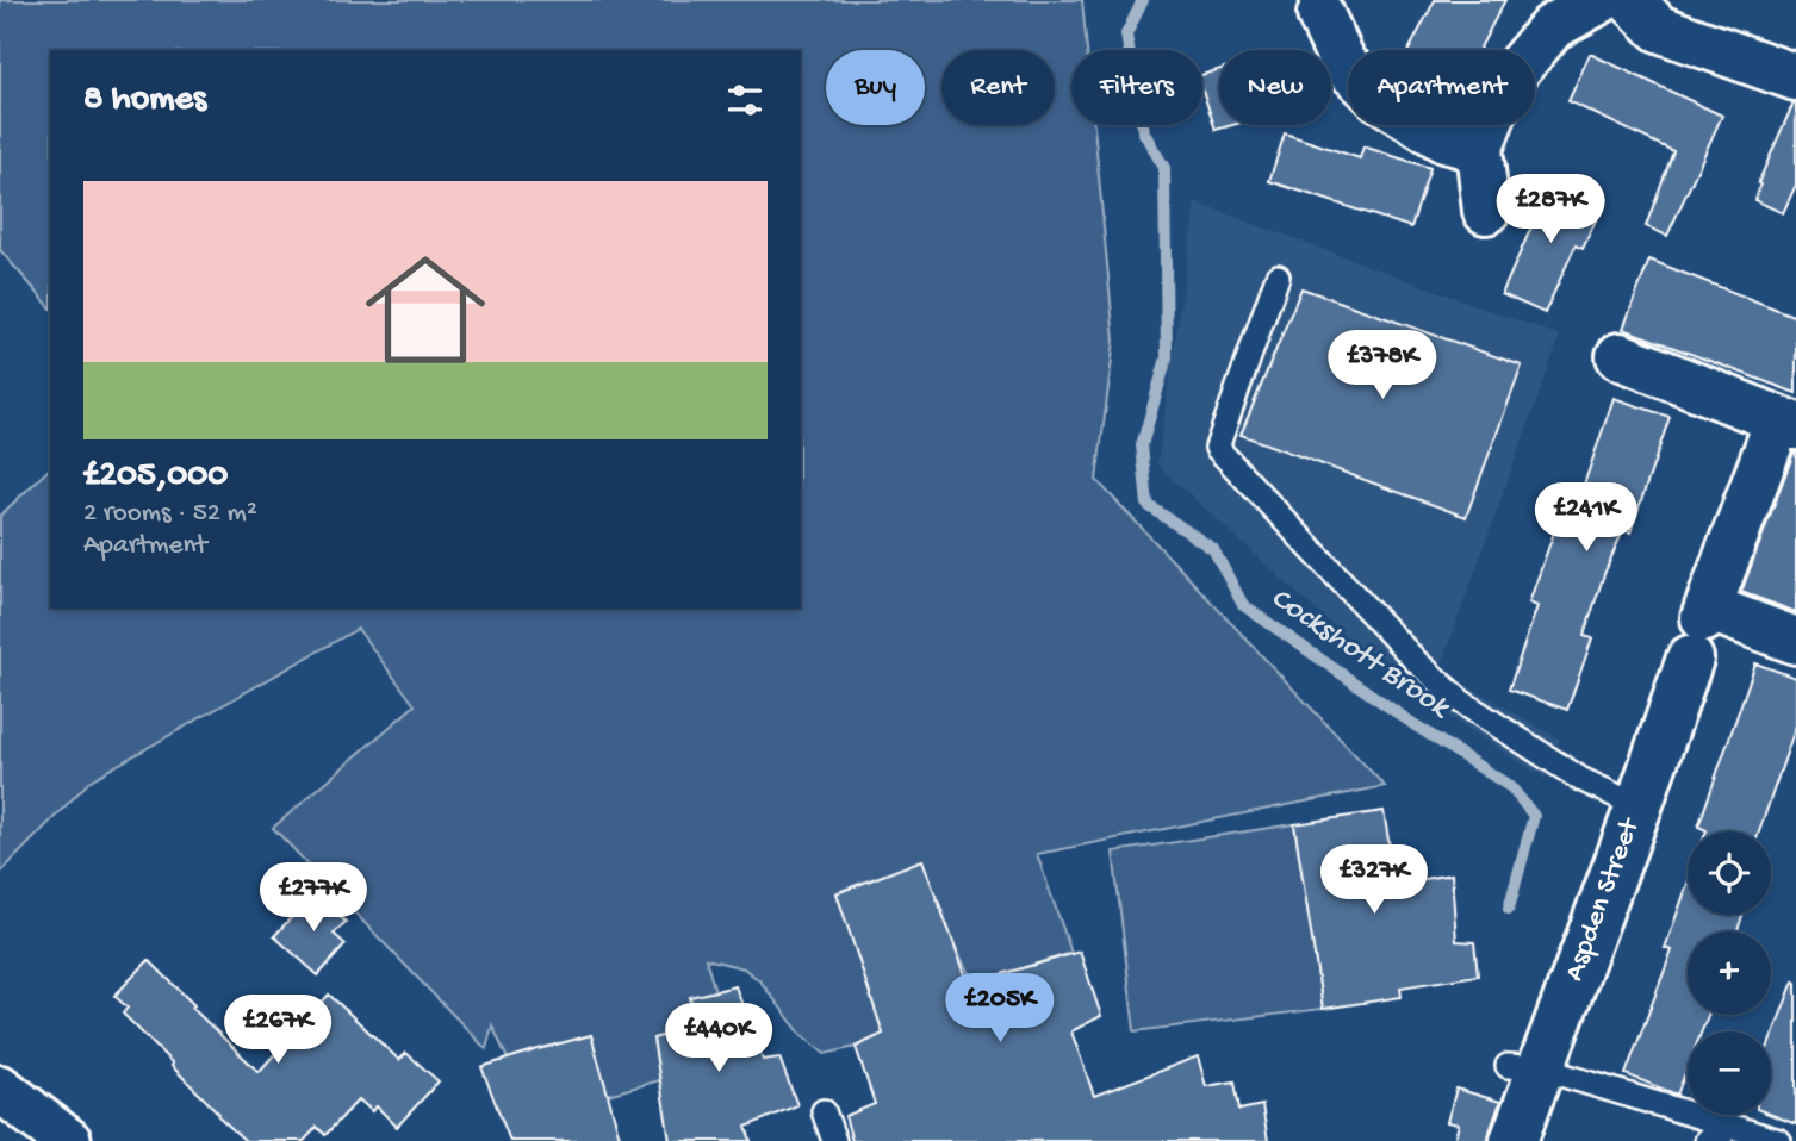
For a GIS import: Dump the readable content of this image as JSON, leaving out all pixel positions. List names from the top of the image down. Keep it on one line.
{"streets":{"street":["Aspden Street"]},"water":["Cockshott Brook"],"page":{"chip":["Buy","Rent","Filters","New","Apartment"],"heading":"8 homes","list":[{"name":"£205,000","note":"2 rooms · 52 m² · Apartment"}],"price":["£287K","£378K","£241K","£327K","£277K","£205K","£267K","£440K"],"map_buttons":["+","−"]}}
